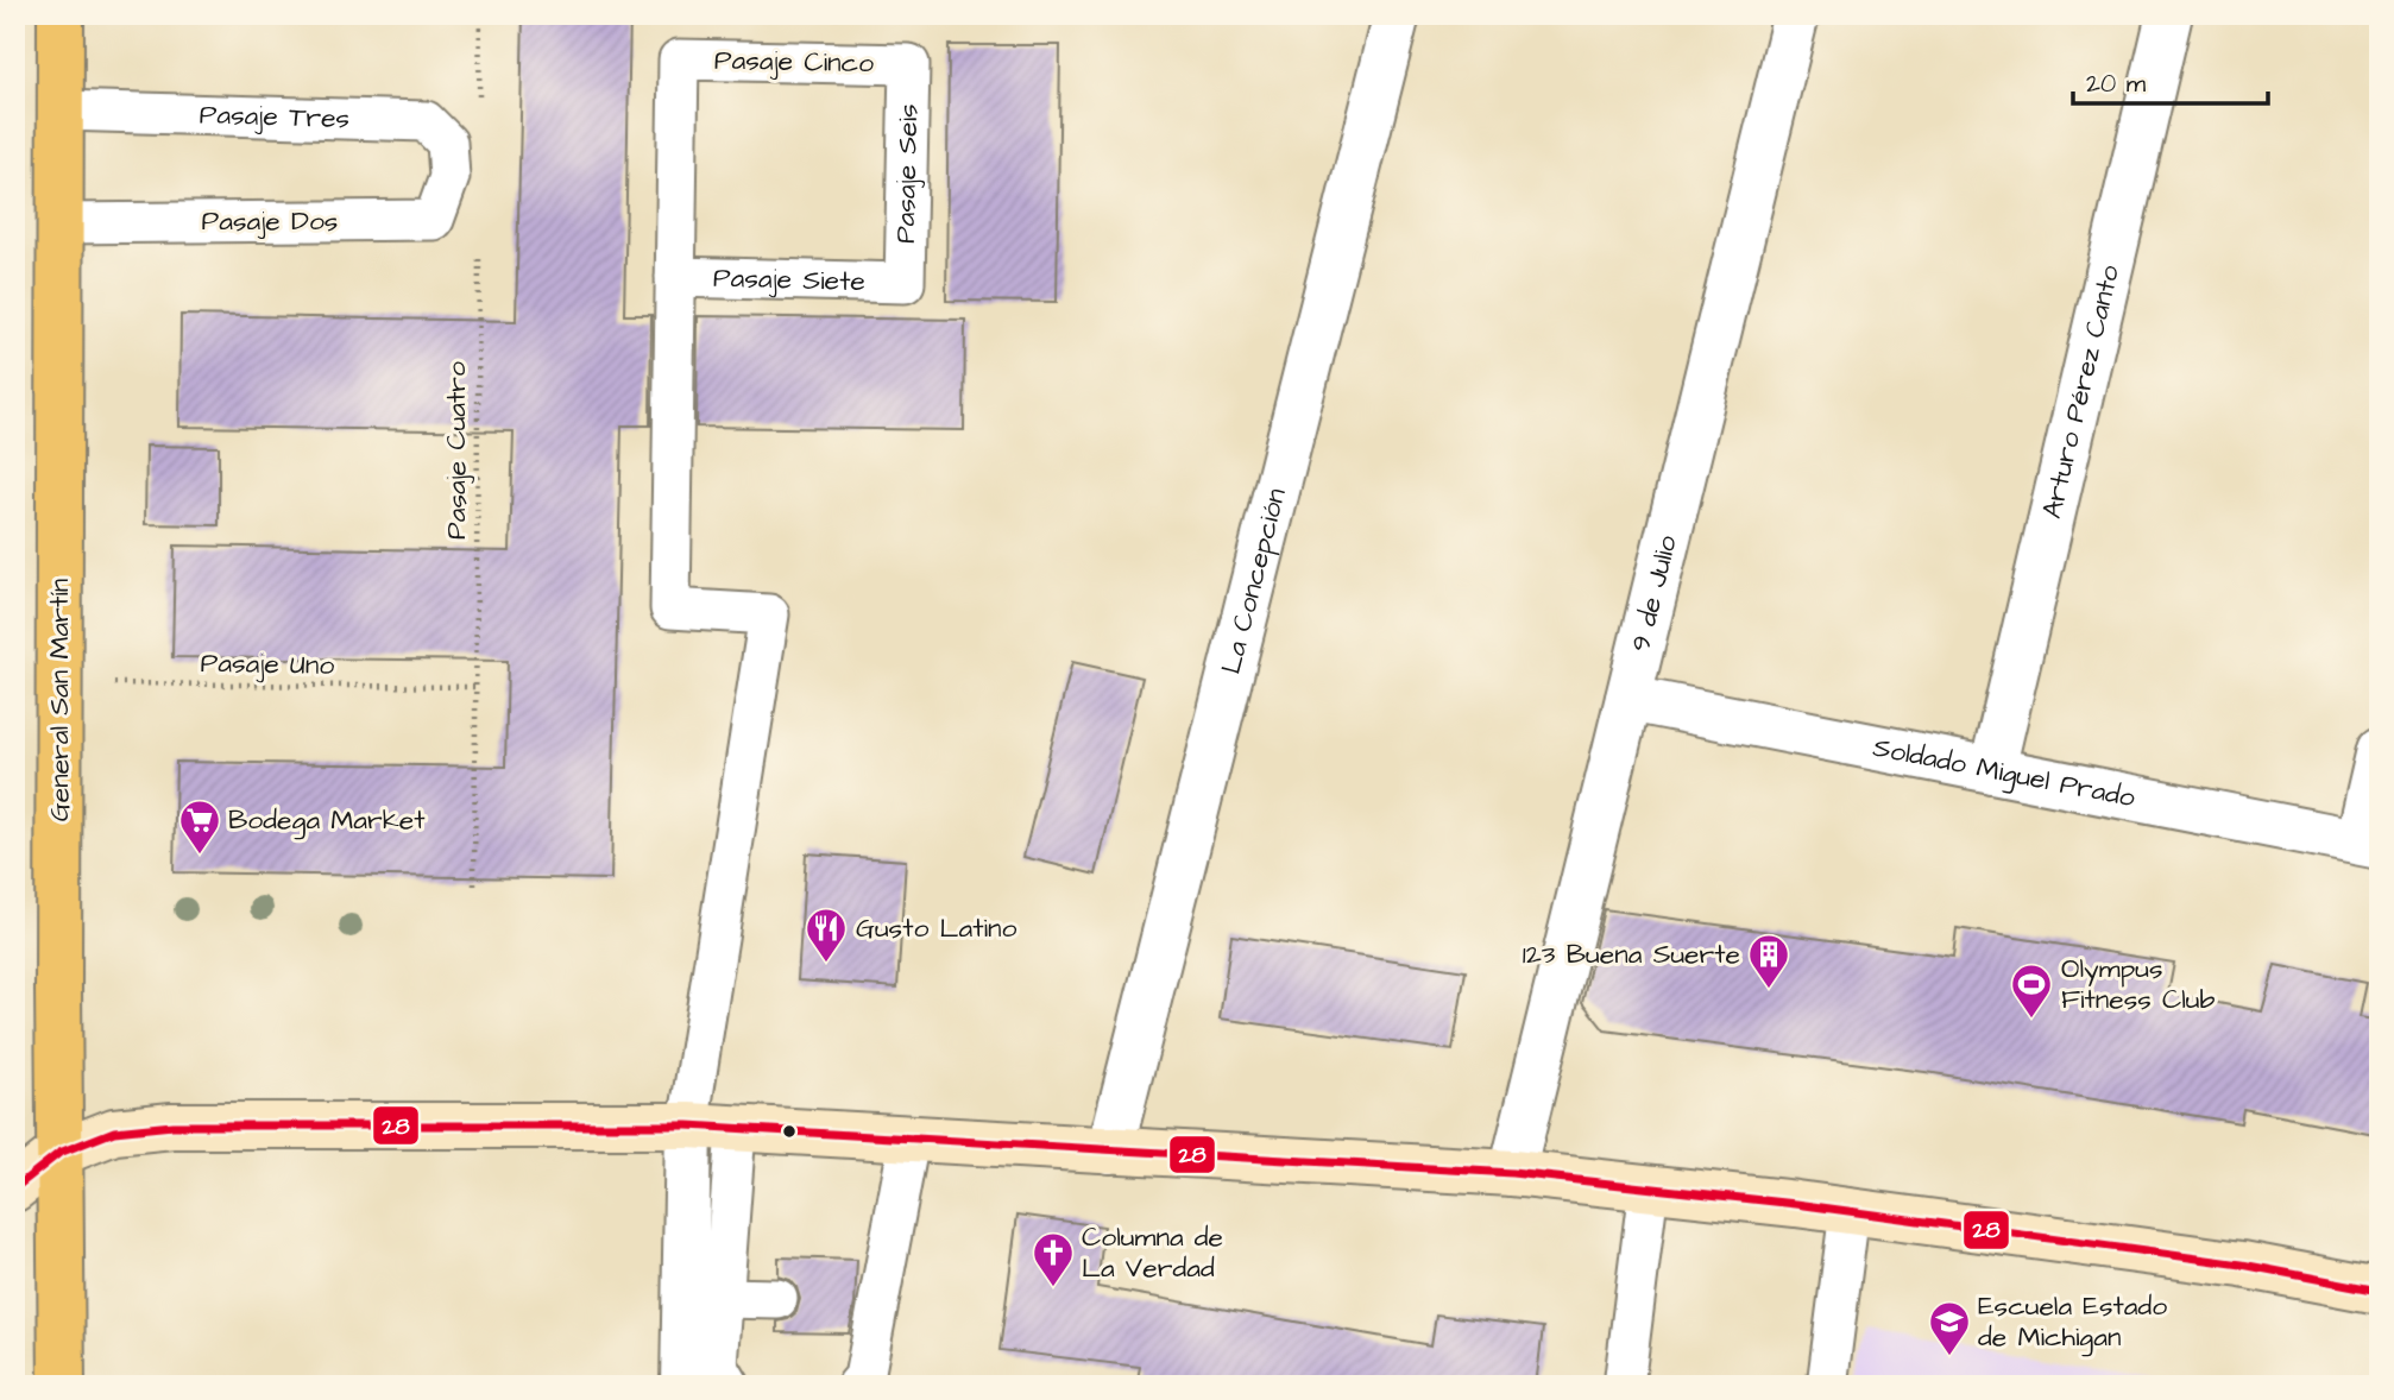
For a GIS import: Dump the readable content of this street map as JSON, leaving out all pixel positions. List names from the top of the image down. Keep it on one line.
{"streets":{"main road":["General San Martín"],"street":["Arturo Pérez Canto","La Concepción","9 de Julio","Soldado Miguel Prado"],"lane":["Pasaje Cinco","Pasaje Tres","Pasaje Seis","Pasaje Dos","Pasaje Siete"],"path":["Pasaje Cuatro","Pasaje Uno"]},"crossings":[["Pasaje Cinco","Pasaje Seis"],["Pasaje Cinco","Pasaje Siete"],["Pasaje Tres","Pasaje Dos"],["Pasaje Tres","General San Martín"],["Pasaje Seis","Pasaje Siete"],["Pasaje Dos","General San Martín"],["Arturo Pérez Canto","Soldado Miguel Prado"],["Pasaje Cuatro","Pasaje Uno"],["9 de Julio","Soldado Miguel Prado"],["Pasaje Uno","General San Martín"]],"places":{"supermarket":["Bodega Market"],"restaurant":["Gusto Latino"],"building":["123 Buena Suerte"],"sports":["Olympus Fitness Club"],"church":["Columna de La Verdad"],"school or university":["Escuela Estado de Michigan"]},"lines":["transit line 28"],"scale_bar":"20 m"}
